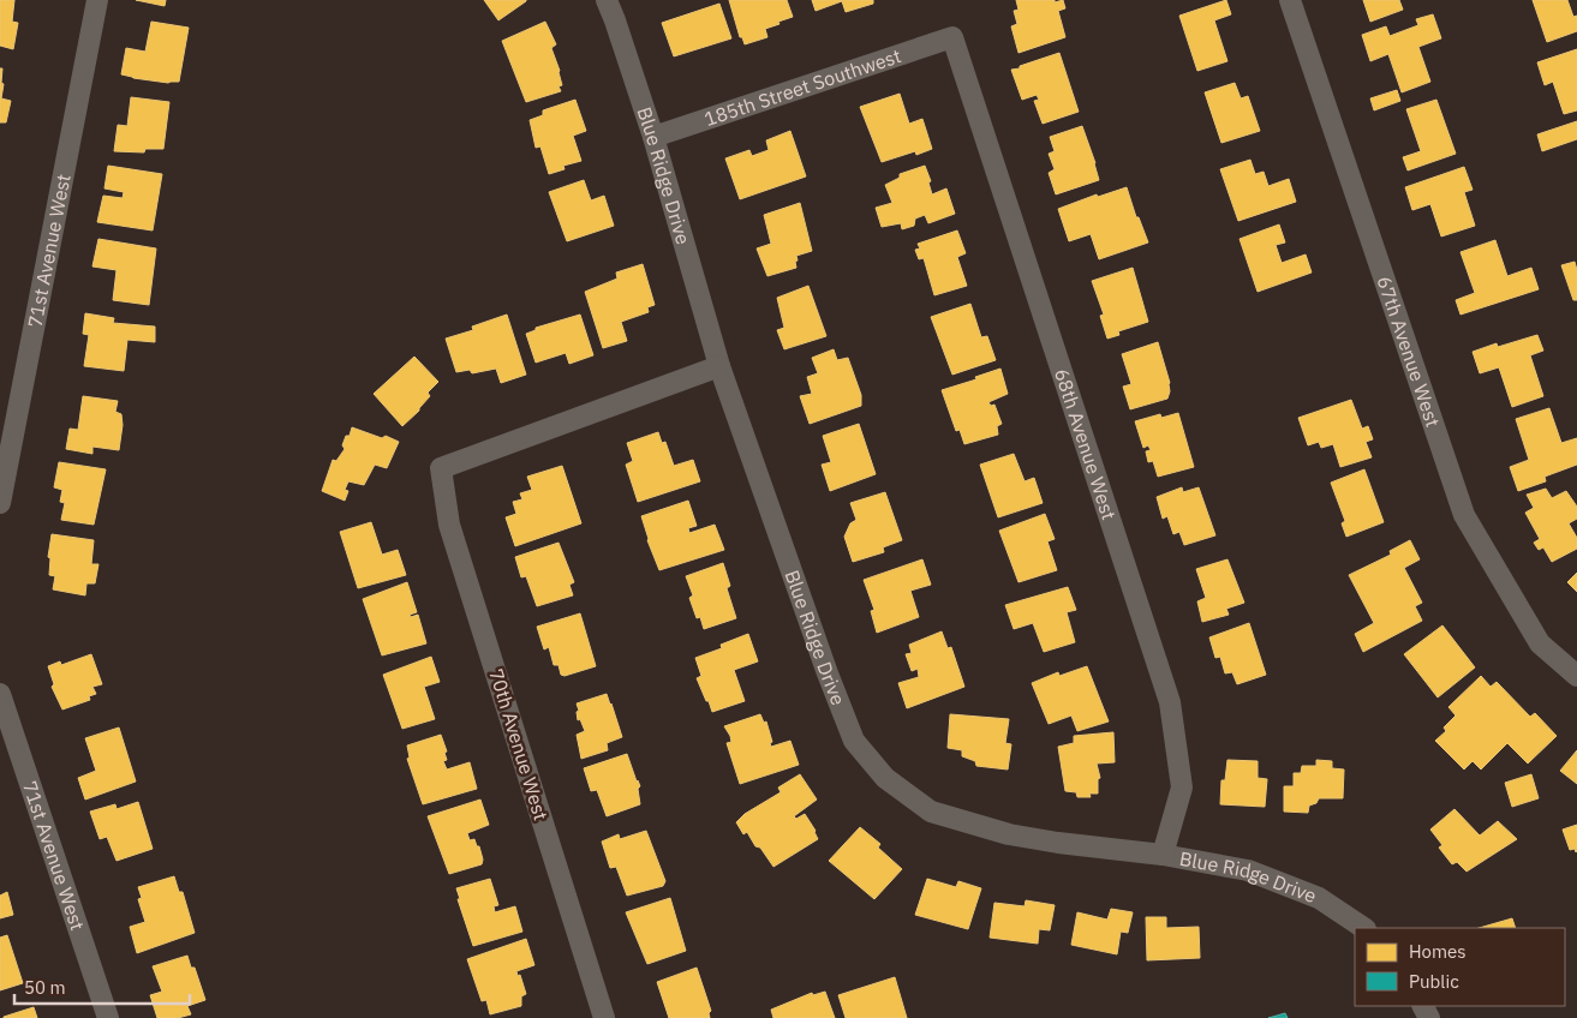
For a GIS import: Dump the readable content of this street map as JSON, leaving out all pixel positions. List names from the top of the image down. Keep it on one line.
{"streets":{"street":["185th Street Southwest","Blue Ridge Drive","71st Avenue West","67th Avenue West","68th Avenue West","70th Avenue West"]},"crossings":[["185th Street Southwest","Blue Ridge Drive"],["185th Street Southwest","68th Avenue West"],["Blue Ridge Drive","68th Avenue West"],["Blue Ridge Drive","70th Avenue West"]],"legend":["Homes","Public"],"scale_bar":"50 m"}
